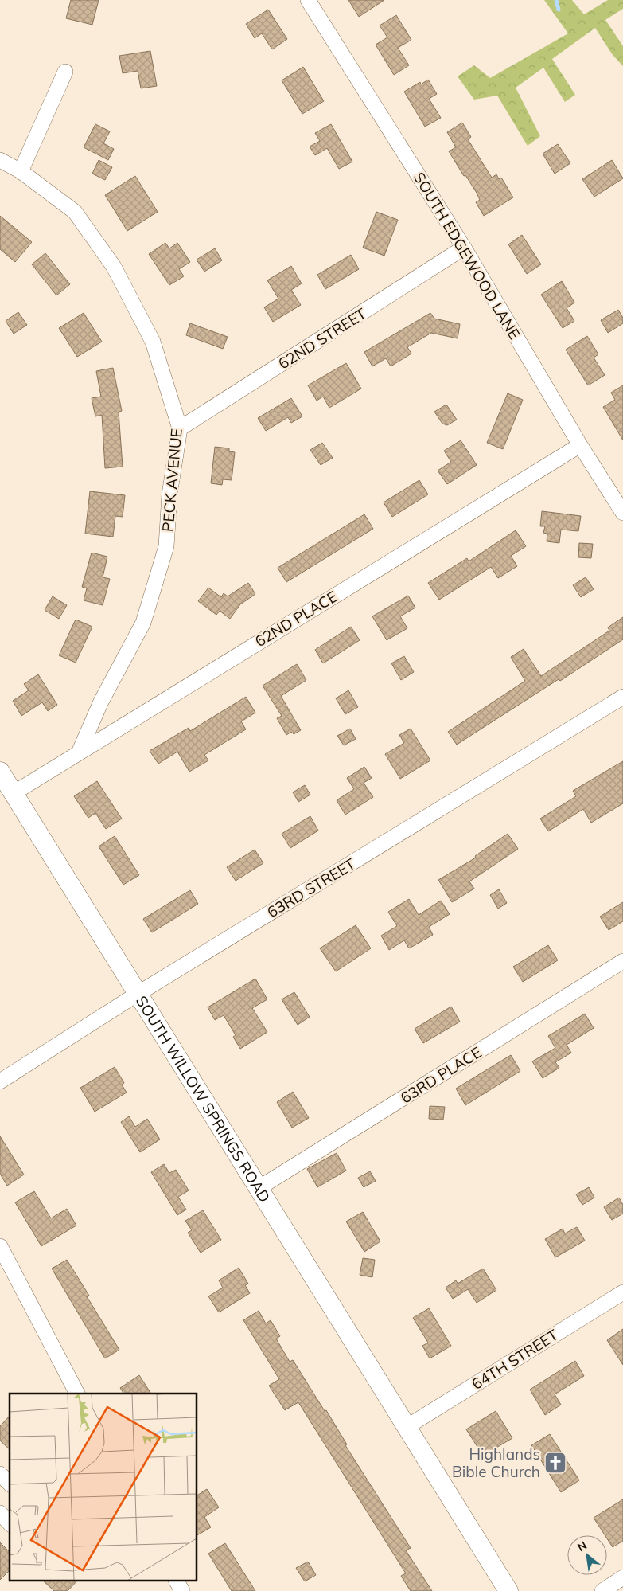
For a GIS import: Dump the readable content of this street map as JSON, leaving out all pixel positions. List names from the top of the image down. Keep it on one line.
{"streets":{"street":["SOUTH EDGEWOOD LANE","62ND STREET","PECK AVENUE","62ND PLACE","63RD STREET","63RD PLACE","SOUTH WILLOW SPRINGS ROAD","64TH STREET"]},"crossings":[["SOUTH EDGEWOOD LANE","62ND STREET"],["SOUTH EDGEWOOD LANE","62ND PLACE"],["62ND STREET","PECK AVENUE"],["PECK AVENUE","62ND PLACE"],["62ND PLACE","SOUTH WILLOW SPRINGS ROAD"],["63RD STREET","SOUTH WILLOW SPRINGS ROAD"],["63RD PLACE","SOUTH WILLOW SPRINGS ROAD"],["SOUTH WILLOW SPRINGS ROAD","64TH STREET"]],"places":{"church":["Highlands Bible Church"]},"north":"top left"}
